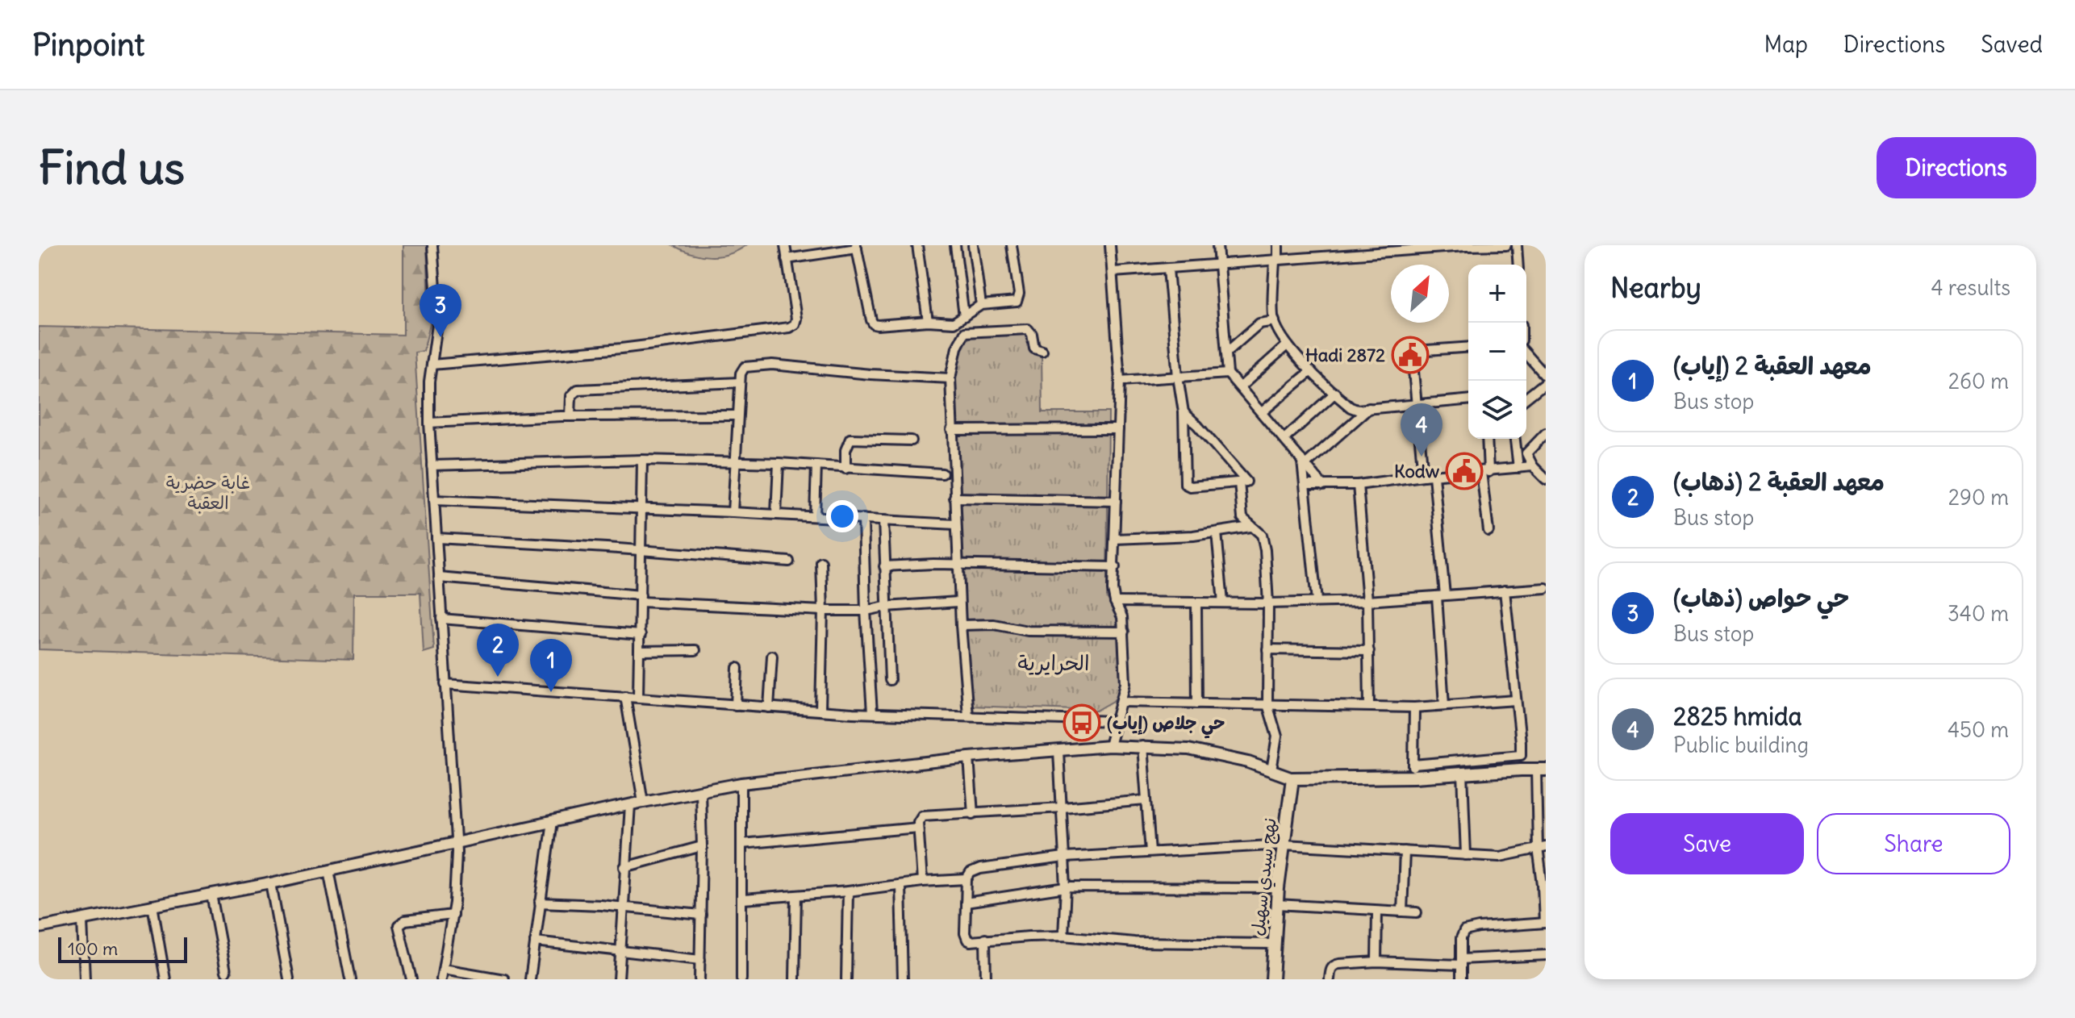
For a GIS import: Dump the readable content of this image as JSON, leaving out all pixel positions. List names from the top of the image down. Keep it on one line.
{"streets":{"main road":["نهج سيدي سهيل"]},"districts":["الحرايرية"],"parks":["غابة حضرية العقبة"],"places":{"public building":["Hadi 2872","Kodw"],"bus stop":["حي جلاص (إياب)"]},"scale_bar":"100 m","north":"top right","page":{"header":"Pinpoint","nav":["Map","Directions","Saved"],"buttons":["Directions",["Save","Share"]],"title":"Find us","heading":["Nearby","4 results"],"map_buttons":["+","−"],"pins":["3","4","2","1"],"list":[{"mark":"1","name":"معهد العقبة 2 (إياب)","note":"Bus stop","value":"260 m"},{"mark":"2","name":"معهد العقبة 2 (ذهاب)","note":"Bus stop","value":"290 m"},{"mark":"3","name":"حي حواص (ذهاب)","note":"Bus stop","value":"340 m"},{"mark":"4","name":"2825 hmida","note":"Public building","value":"450 m"}],"scale":"100 m"}}
